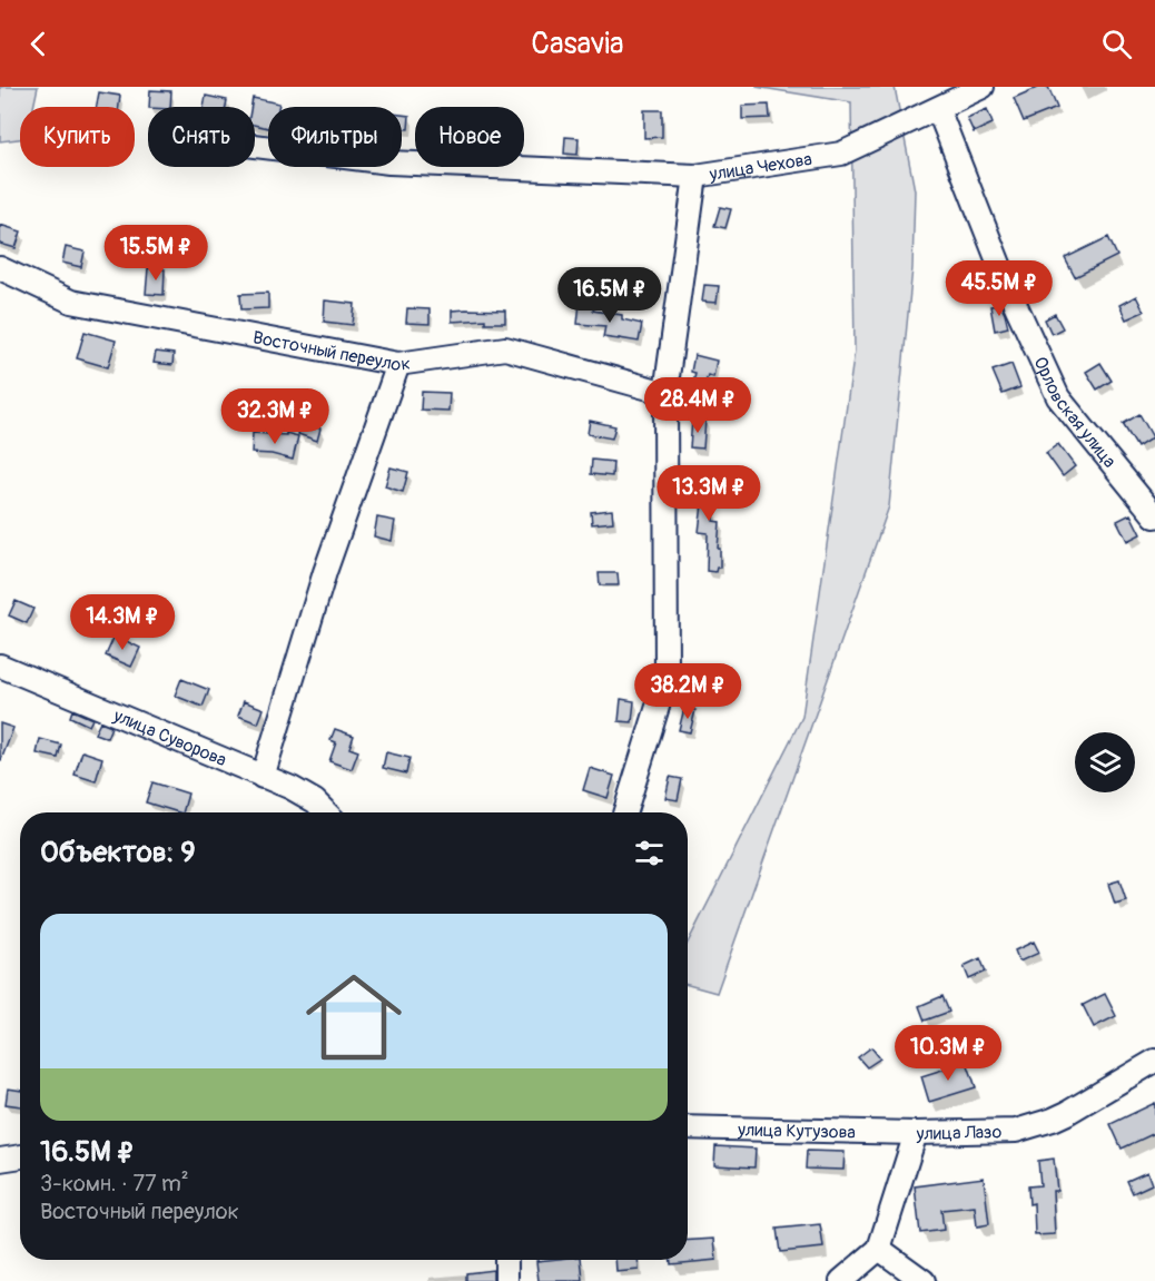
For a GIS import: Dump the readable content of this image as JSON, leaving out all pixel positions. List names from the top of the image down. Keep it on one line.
{"streets":{"street":["улица Чехова","Восточный переулок","Орловская улица","улица Суворова","улица Кутузова","улица Лазо"]},"crossings":[["улица Чехова","Орловская улица"],["улица Кутузова","улица Лазо"]],"page":{"header":"Casavia","chip":["Купить","Снять","Фильтры","Новое"],"price":["15.5M ₽","45.5M ₽","16.5M ₽","28.4M ₽","32.3M ₽","13.3M ₽","14.3M ₽","38.2M ₽","10.3M ₽"],"heading":"Объектов: 9","list":[{"name":"16.5M ₽","note":"3-комн. · 77 m² · Восточный переулок"}]}}
